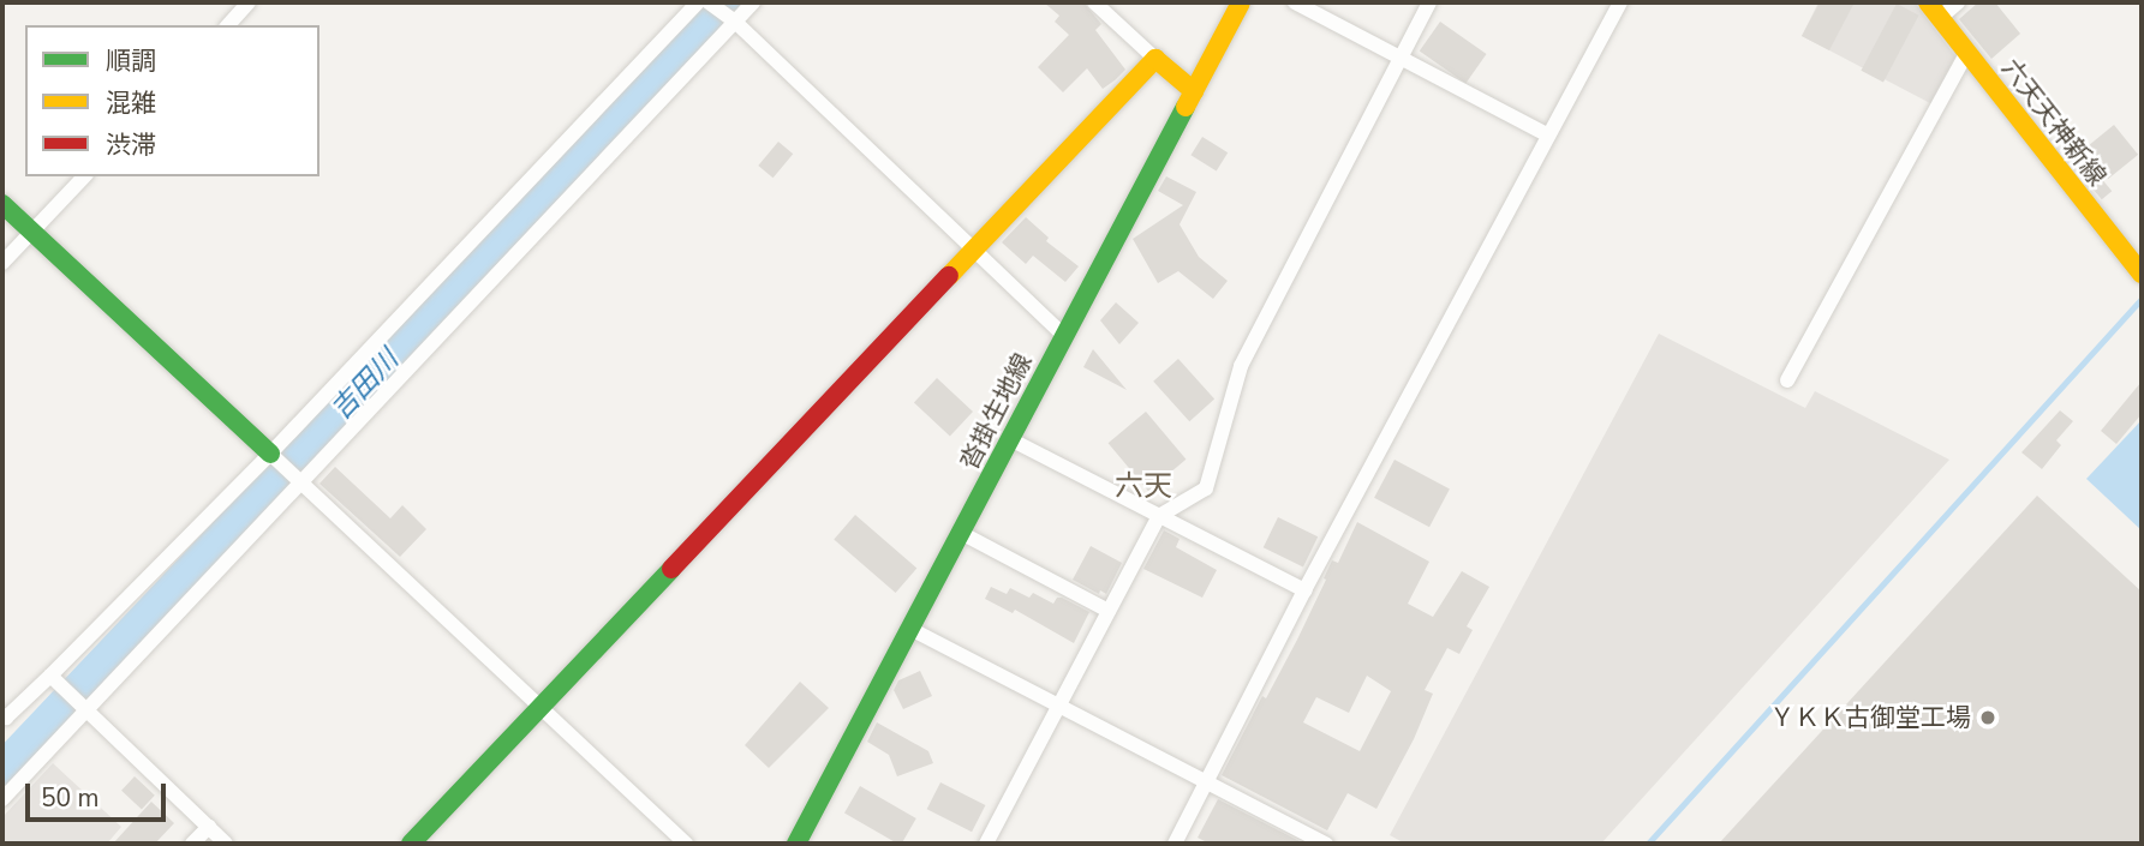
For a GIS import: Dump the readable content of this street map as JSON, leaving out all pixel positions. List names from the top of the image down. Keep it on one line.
{"streets":{"street":["六天天神新線","沓掛生地線"]},"districts":["六天"],"water":["吉田川"],"places":["ＹＫＫ古御堂工場"],"legend":["順調","混雑","渋滞"],"scale_bar":"50 m"}
